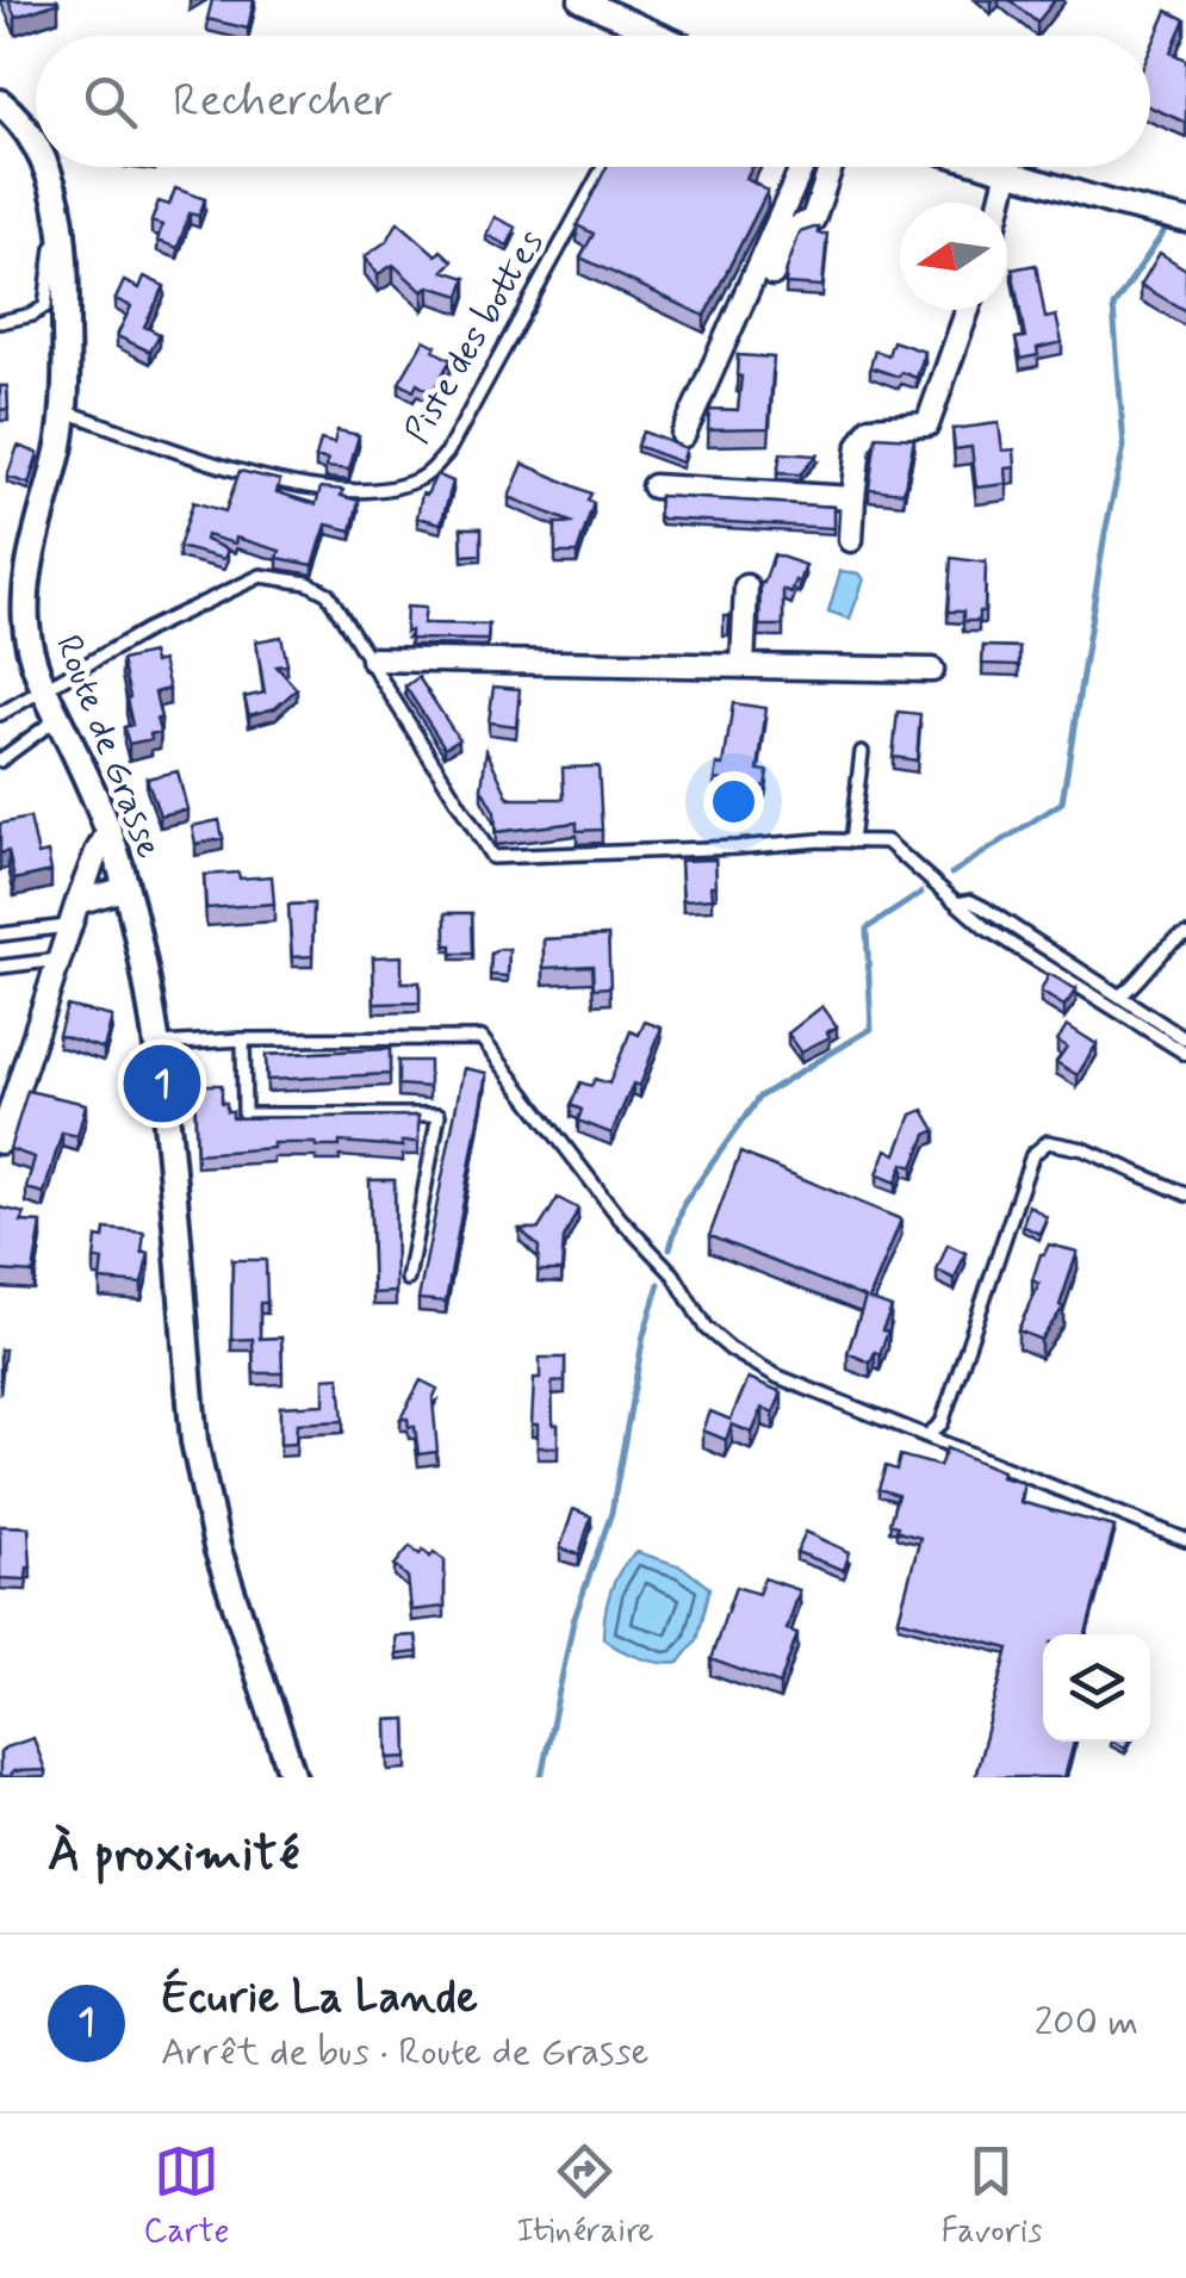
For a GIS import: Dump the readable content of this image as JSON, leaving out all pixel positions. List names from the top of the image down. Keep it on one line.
{"streets":{"street":["Route de Grasse"],"lane":["Piste des bottes"]},"crossings":[["Piste des bottes","Route de Grasse"]],"north":"left","page":{"search":"Rechercher","pins":"1","heading":"À proximité","list":[{"mark":"1","name":"Écurie La Lande","note":"Arrêt de bus · Route de Grasse","value":"200 m"}],"nav":["Carte","Itinéraire","Favoris"]}}
